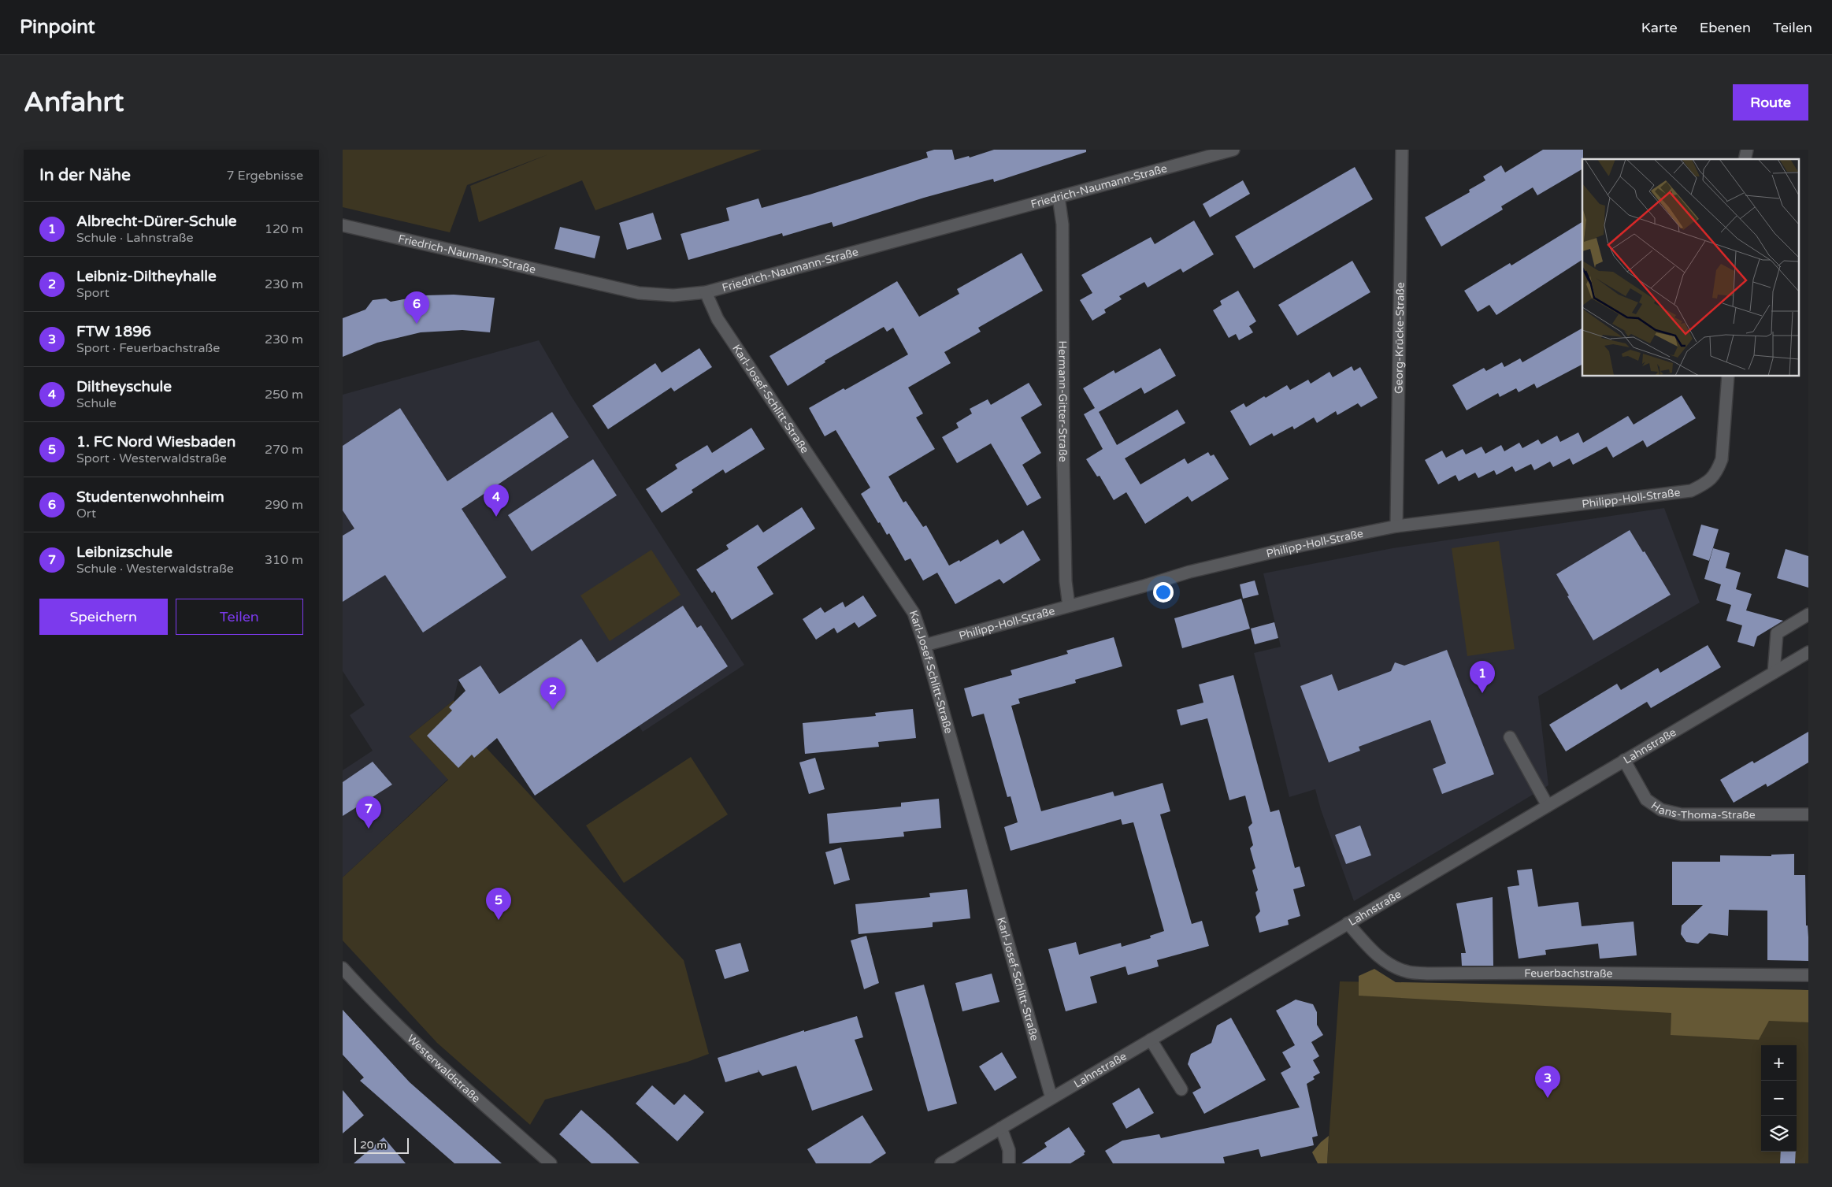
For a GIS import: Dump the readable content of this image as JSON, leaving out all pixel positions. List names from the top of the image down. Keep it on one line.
{"streets":{"street":["Friedrich-Naumann-Straße","Georg-Krücke-Straße","Karl-Josef-Schlitt-Straße","Hermann-Gitter-Straße","Philipp-Holl-Straße","Lahnstraße","Hans-Thoma-Straße","Feuerbachstraße","Westerwaldstraße"]},"crossings":[["Friedrich-Naumann-Straße","Karl-Josef-Schlitt-Straße"],["Friedrich-Naumann-Straße","Hermann-Gitter-Straße"],["Georg-Krücke-Straße","Philipp-Holl-Straße"],["Karl-Josef-Schlitt-Straße","Philipp-Holl-Straße"],["Karl-Josef-Schlitt-Straße","Lahnstraße"],["Hermann-Gitter-Straße","Philipp-Holl-Straße"],["Lahnstraße","Hans-Thoma-Straße"],["Lahnstraße","Feuerbachstraße"]],"scale_bar":"20 m","page":{"header":"Pinpoint","nav":["Karte","Ebenen","Teilen"],"buttons":["Route",["Speichern","Teilen"]],"title":"Anfahrt","heading":["In der Nähe","7 Ergebnisse"],"list":[{"mark":"1","name":"Albrecht-Dürer-Schule","note":"Schule · Lahnstraße","value":"120 m"},{"mark":"2","name":"Leibniz-Diltheyhalle","note":"Sport","value":"230 m"},{"mark":"3","name":"FTW 1896","note":"Sport · Feuerbachstraße","value":"230 m"},{"mark":"4","name":"Diltheyschule","note":"Schule","value":"250 m"},{"mark":"5","name":"1. FC Nord Wiesbaden","note":"Sport · Westerwaldstraße","value":"270 m"},{"mark":"6","name":"Studentenwohnheim","note":"Ort","value":"290 m"},{"mark":"7","name":"Leibnizschule","note":"Schule · Westerwaldstraße","value":"310 m"}],"pins":["6","4","1","2","7","5","3"],"map_buttons":["+","−"],"scale":"20 m"}}
